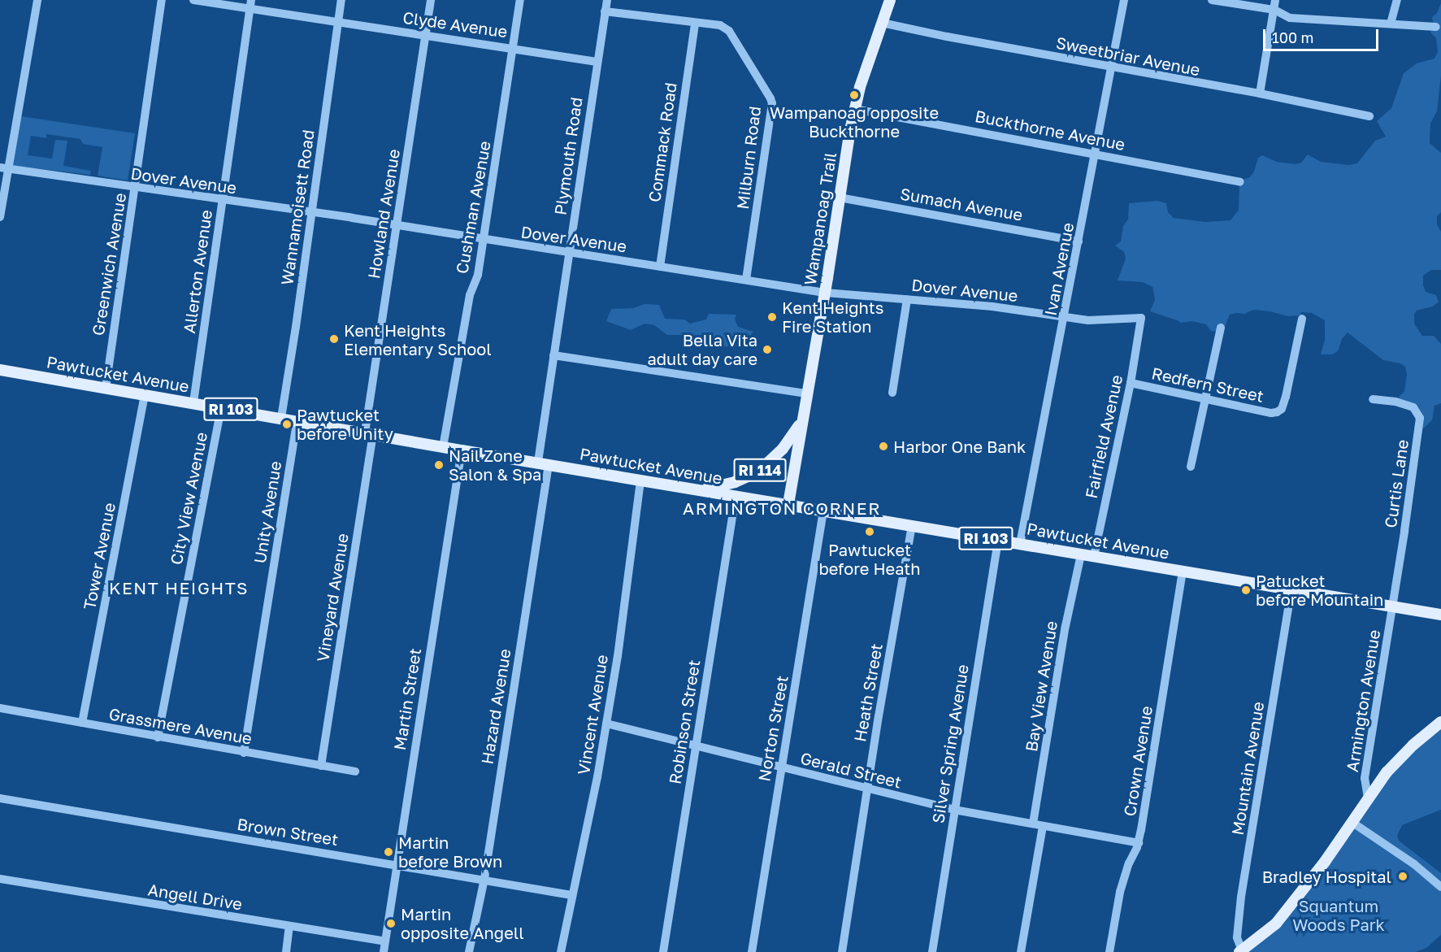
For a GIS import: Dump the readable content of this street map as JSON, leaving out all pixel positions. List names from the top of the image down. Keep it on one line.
{"streets":{"main road":["Wampanoag Trail","Pawtucket Avenue","RI 103","RI 114"],"street":["Clyde Avenue","Sweetbriar Avenue","Buckthorne Avenue","Commack Road","Plymouth Road","Milburn Road","Dover Avenue","Sumach Avenue","Wannamoisett Road","Cushman Avenue","Howland Avenue","Greenwich Avenue","Ivan Avenue","Allerton Avenue","Redfern Street","Fairfield Avenue","Curtis Lane","City View Avenue","Unity Avenue","Tower Avenue","Vineyard Avenue","Bay View Avenue","Heath Street","Martin Street","Armington Avenue","Hazard Avenue","Vincent Avenue","Robinson Street","Grassmere Avenue","Norton Street","Silver Spring Avenue","Crown Avenue","Mountain Avenue","Gerald Street","Brown Street","Angell Drive"]},"crossings":[["Clyde Avenue","Plymouth Road"],["Clyde Avenue","Wannamoisett Road"],["Clyde Avenue","Cushman Avenue"],["Clyde Avenue","Howland Avenue"],["Clyde Avenue","Allerton Avenue"],["Sweetbriar Avenue","Wampanoag Trail"],["Sweetbriar Avenue","Ivan Avenue"],["Buckthorne Avenue","Wampanoag Trail"],["Buckthorne Avenue","Ivan Avenue"],["Commack Road","Milburn Road"],["Commack Road","Dover Avenue"],["Plymouth Road","Milburn Road"],["Plymouth Road","Dover Avenue"],["Plymouth Road","Pawtucket Avenue"],["Plymouth Road","Hazard Avenue"],["Milburn Road","Dover Avenue"],["Dover Avenue","Wannamoisett Road"],["Dover Avenue","Cushman Avenue"],["Dover Avenue","Howland Avenue"],["Dover Avenue","Wampanoag Trail"],["Dover Avenue","Greenwich Avenue"],["Dover Avenue","Ivan Avenue"],["Dover Avenue","Allerton Avenue"],["Dover Avenue","Fairfield Avenue"],["Sumach Avenue","Wampanoag Trail"],["Sumach Avenue","Ivan Avenue"],["Wannamoisett Road","Pawtucket Avenue"],["Cushman Avenue","Pawtucket Avenue"],["Howland Avenue","Pawtucket Avenue"],["Howland Avenue","Vineyard Avenue"],["Wampanoag Trail","Pawtucket Avenue"],["Wampanoag Trail","RI 114"],["Greenwich Avenue","Pawtucket Avenue"],["Ivan Avenue","Pawtucket Avenue"],["Allerton Avenue","Pawtucket Avenue"],["Pawtucket Avenue","Fairfield Avenue"],["Pawtucket Avenue","RI 114"],["Pawtucket Avenue","Curtis Lane"],["Pawtucket Avenue","City View Avenue"],["Pawtucket Avenue","Unity Avenue"],["Pawtucket Avenue","Tower Avenue"],["Pawtucket Avenue","Vineyard Avenue"],["Pawtucket Avenue","Bay View Avenue"],["Pawtucket Avenue","Heath Street"],["Pawtucket Avenue","Martin Street"],["Pawtucket Avenue","Armington Avenue"],["Pawtucket Avenue","Hazard Avenue"],["Pawtucket Avenue","Vincent Avenue"],["Pawtucket Avenue","Robinson Street"],["Pawtucket Avenue","Norton Street"],["Pawtucket Avenue","Silver Spring Avenue"],["Pawtucket Avenue","Crown Avenue"],["Pawtucket Avenue","Mountain Avenue"],["Redfern Street","Fairfield Avenue"],["Curtis Lane","Armington Avenue"],["City View Avenue","Grassmere Avenue"],["Unity Avenue","Grassmere Avenue"],["Tower Avenue","Grassmere Avenue"],["Vineyard Avenue","Grassmere Avenue"],["Bay View Avenue","Gerald Street"],["Heath Street","Gerald Street"],["Martin Street","Brown Street"],["Martin Street","Angell Drive"],["Hazard Avenue","Brown Street"],["Vincent Avenue","Gerald Street"],["Vincent Avenue","Brown Street"],["Robinson Street","Gerald Street"],["Norton Street","Gerald Street"],["Silver Spring Avenue","Gerald Street"]],"districts":["ARMINGTON CORNER","KENT HEIGHTS"],"parks":["Squantum Woods Park"],"places":["Wampanoag opposite Buckthorne","Kent Heights Fire Station","Kent Heights Elementary School","Bella Vita adult day care","Pawtucket before Unity","Harbor One Bank","Nail Zone Salon & Spa","Pawtucket before Heath","Patucket before Mountain","Martin before Brown","Bradley Hospital","Martin opposite Angell"],"scale_bar":"100 m"}
